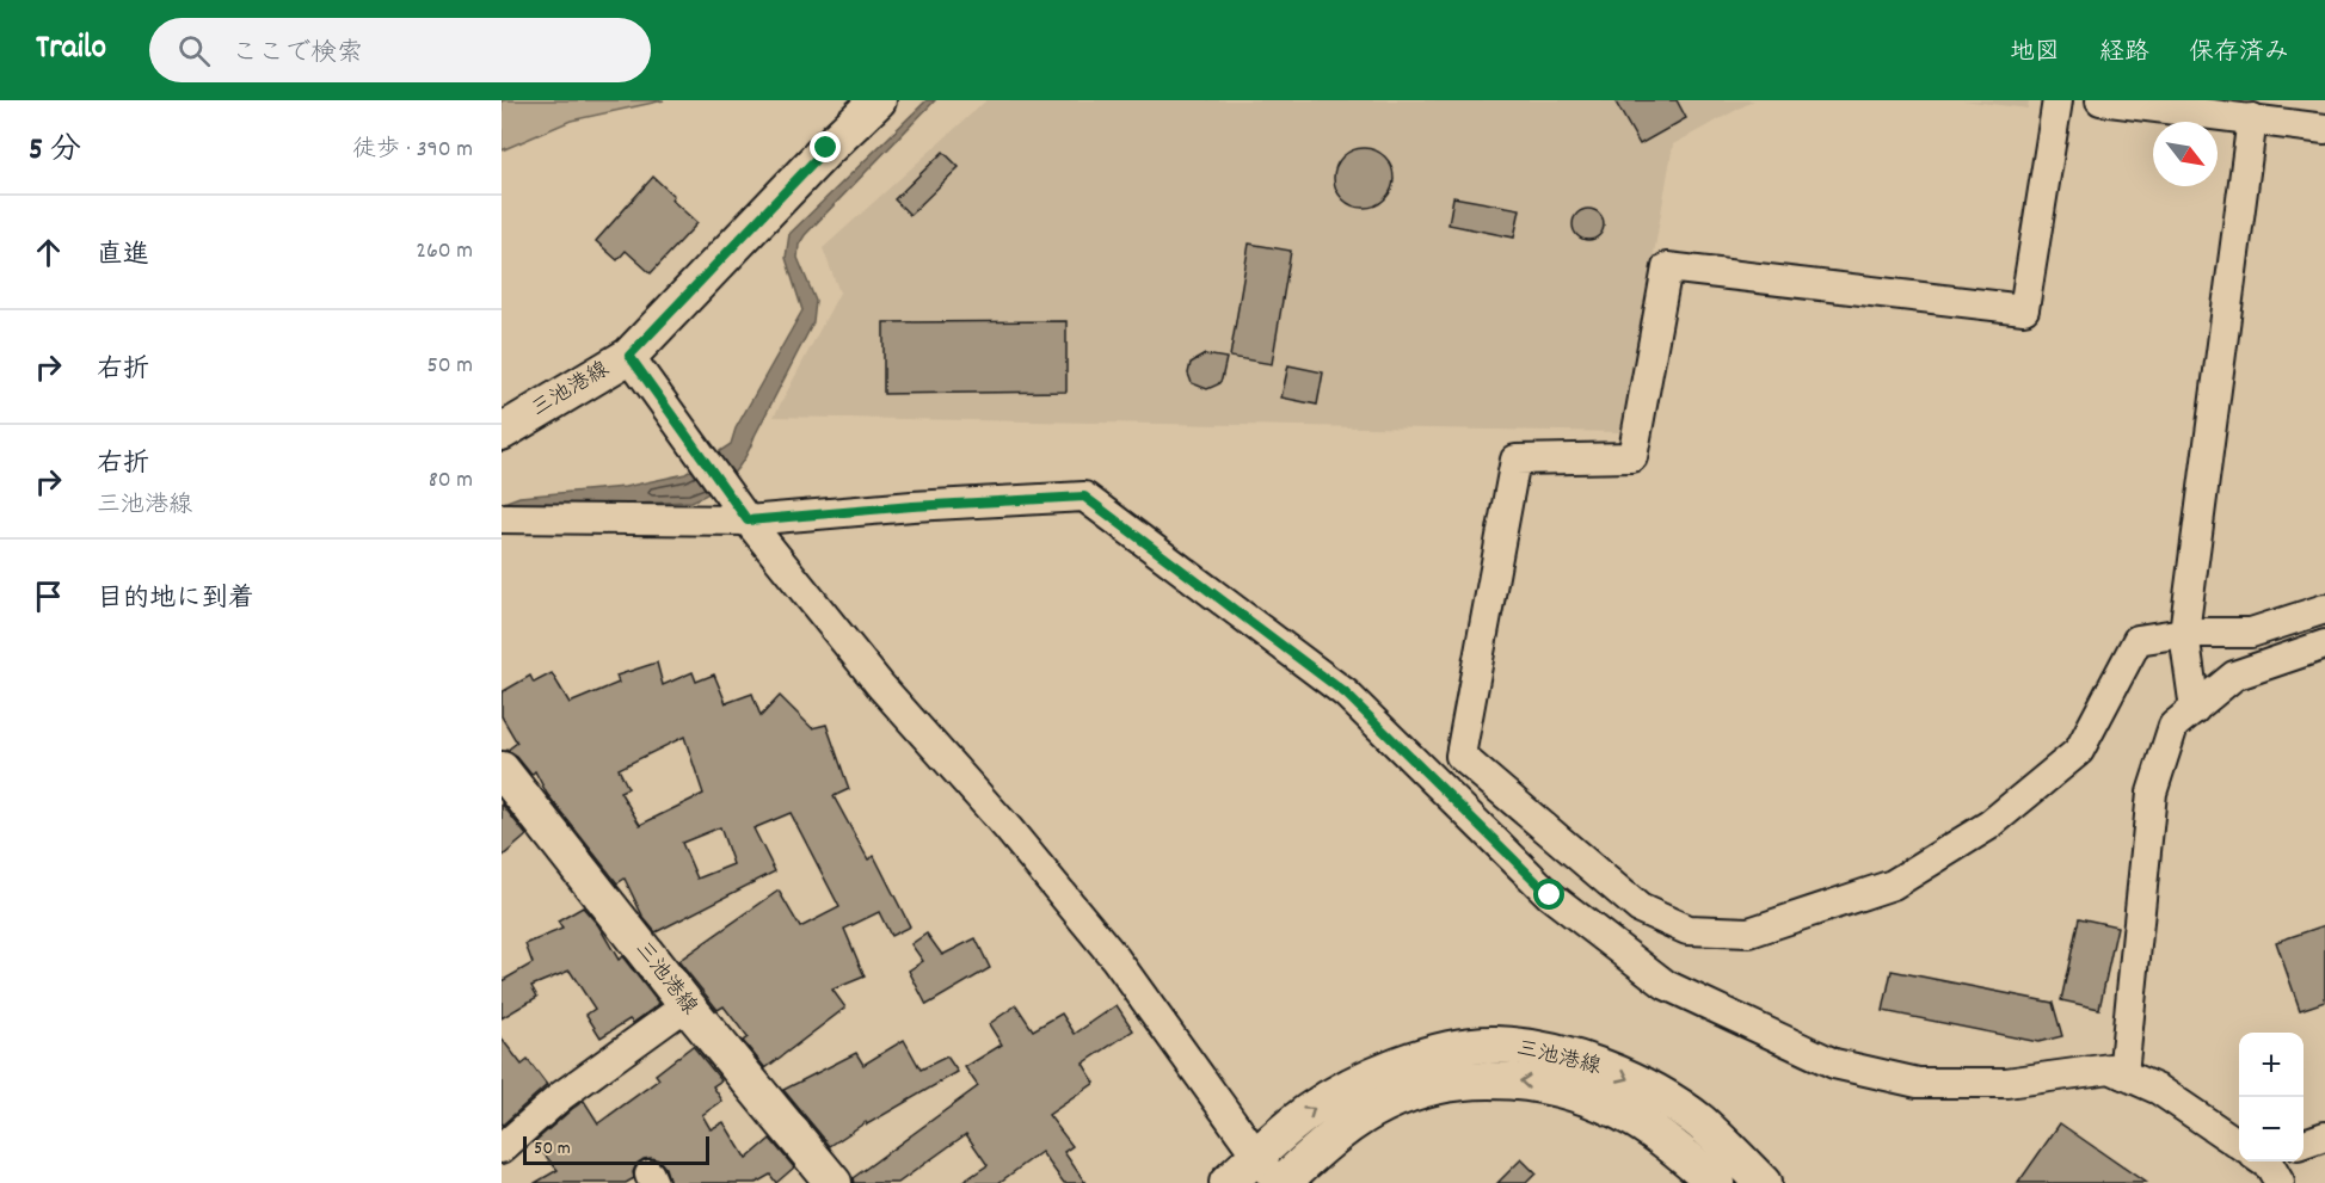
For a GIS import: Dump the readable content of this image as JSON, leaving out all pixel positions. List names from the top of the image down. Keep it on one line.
{"streets":{"main road":["三池港線"]},"scale_bar":"50 m","north":"bottom right","page":{"header":"Trailo","search":"ここで検索","nav":["地図","経路","保存済み"],"heading":["5 分","徒歩 · 390 m"],"list":[["直進","260 m"],["右折","50 m"],["右折","三池港線","80 m"],"目的地に到着"],"map_buttons":["+","−"],"scale":"50 m"}}
